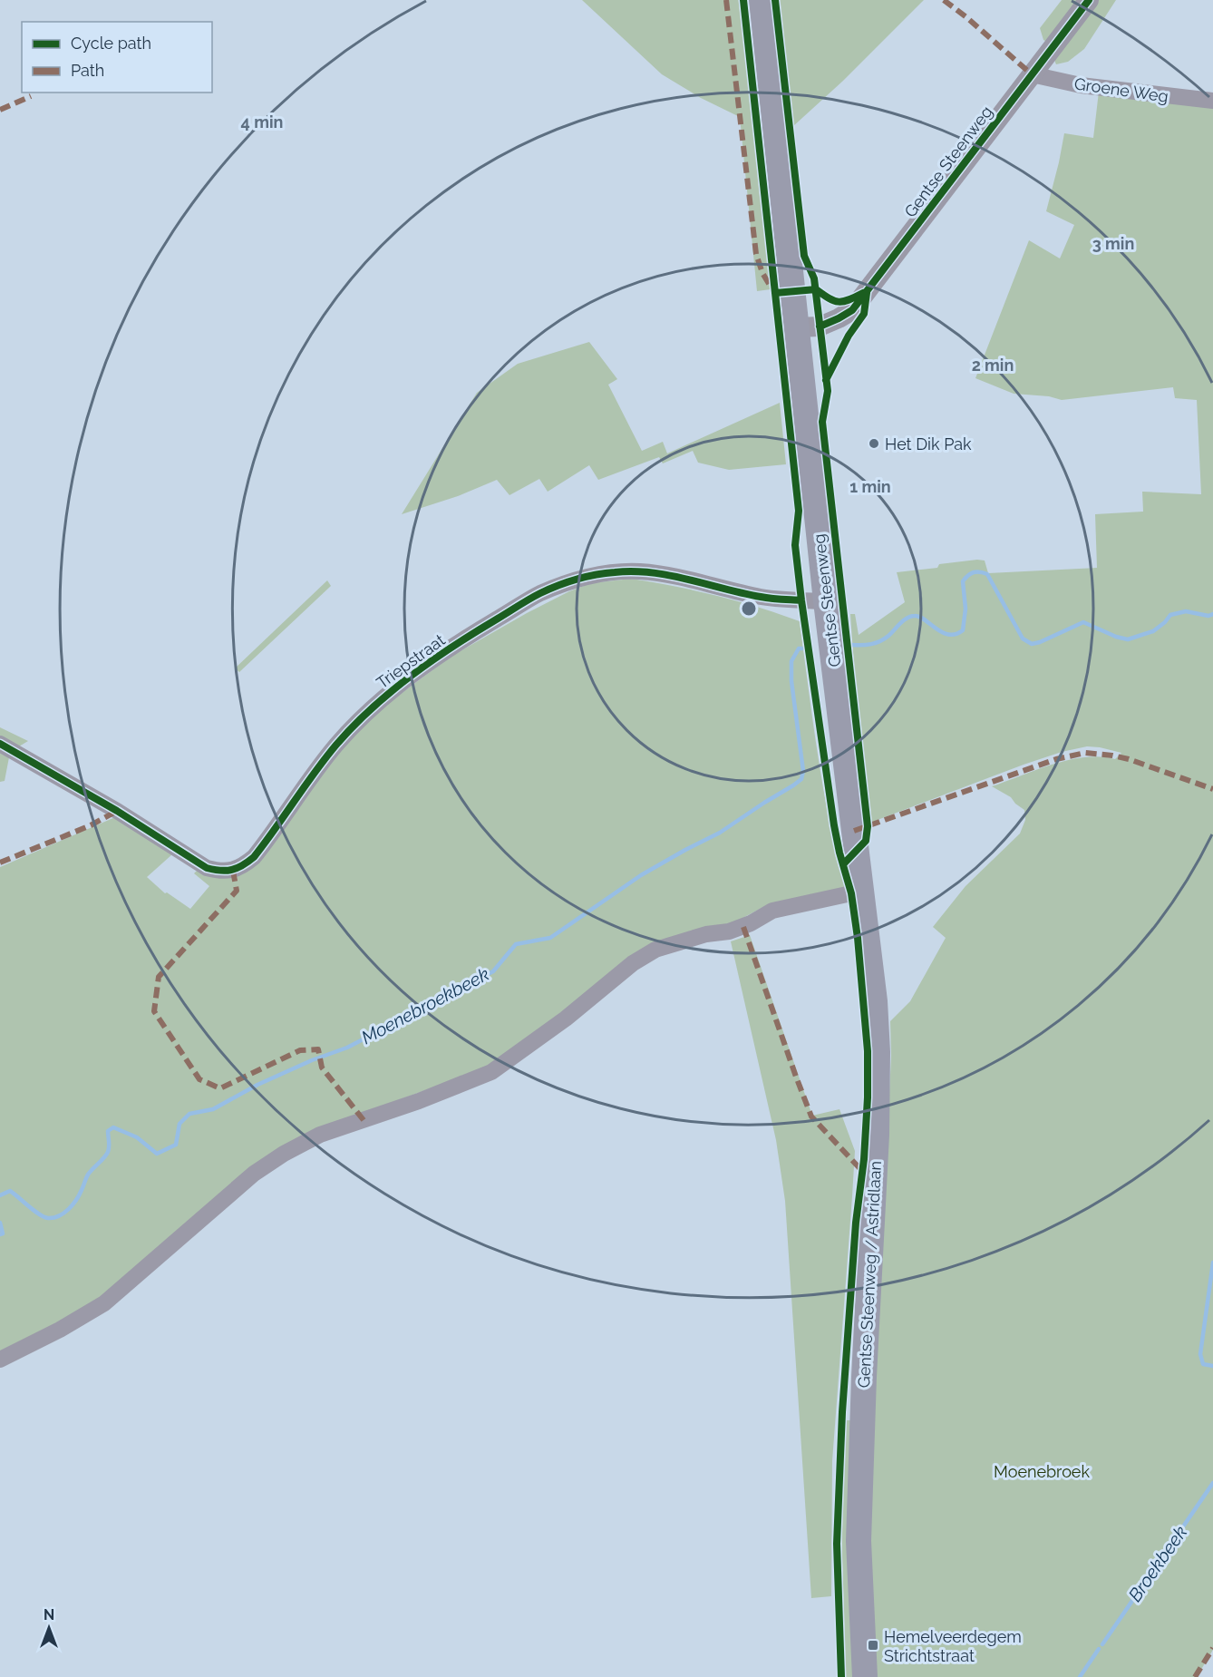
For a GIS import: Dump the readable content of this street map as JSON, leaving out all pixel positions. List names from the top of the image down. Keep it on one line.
{"streets":{"main road":["Gentse Steenweg","Gentse Steenweg / Astridlaan"],"street":["Groene Weg","Triepstraat"]},"crossings":[["Groene Weg","Gentse Steenweg"],["Gentse Steenweg","Triepstraat"],["Gentse Steenweg","Gentse Steenweg / Astridlaan"]],"water":["Moenebroekbeek","Broekbeek"],"parks":["Moenebroek"],"places":{"other":["Het Dik Pak"],"transit":["Hemelveerdegem Strichtstraat"]},"legend":["Cycle path","Path"],"north":"top","rings":["4 min","3 min","2 min","1 min"]}
